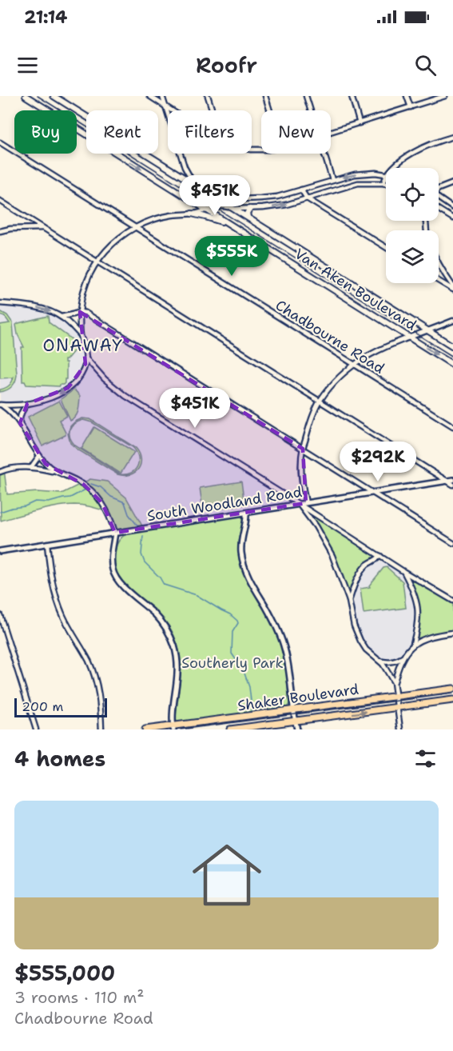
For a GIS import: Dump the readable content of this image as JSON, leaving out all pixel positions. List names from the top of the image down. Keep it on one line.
{"streets":{"main road":["Van Aken Boulevard","Shaker Boulevard"],"street":["Chadbourne Road","South Woodland Road"]},"districts":["ONAWAY"],"parks":["Southerly Park"],"scale_bar":"200 m","page":{"status":"21:14","header":"Roofr","chip":["Buy","Rent","Filters","New"],"price":["$451K","$555K","$451K","$292K"],"scale":"200 m","heading":"4 homes","list":[{"name":"$555,000","note":"3 rooms · 110 m² · Chadbourne Road"}]}}
